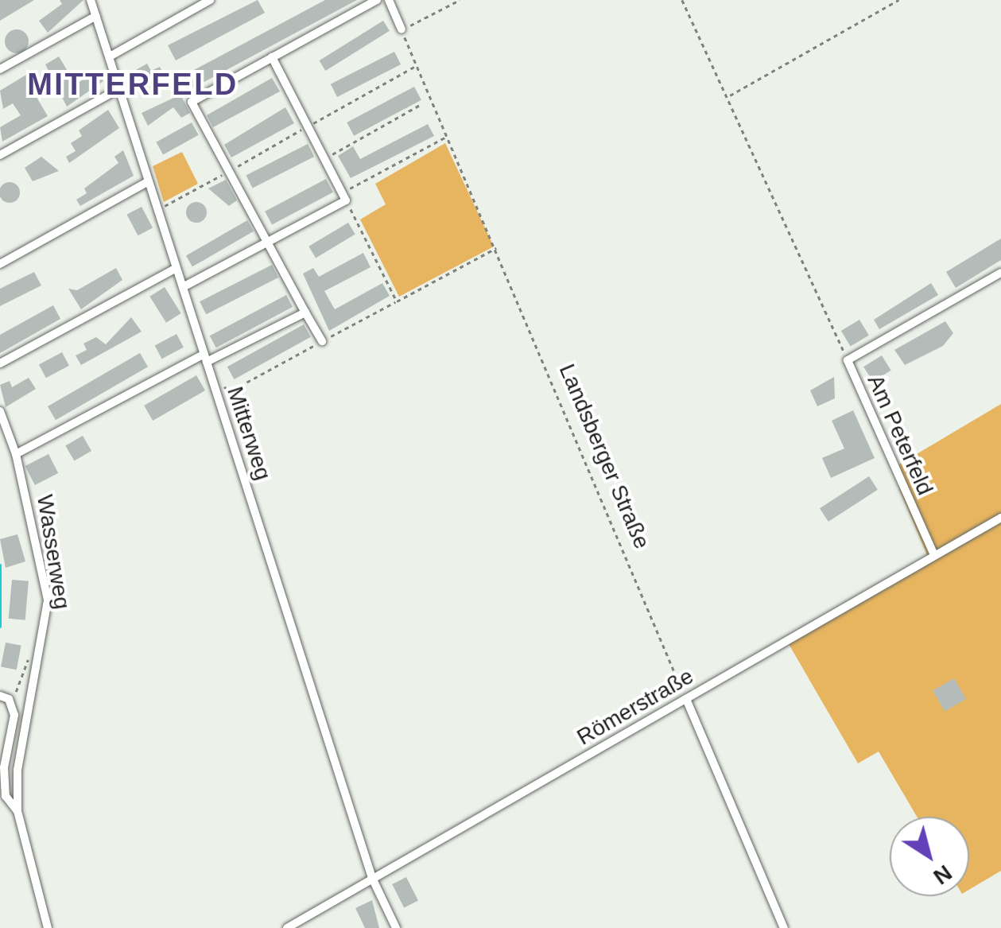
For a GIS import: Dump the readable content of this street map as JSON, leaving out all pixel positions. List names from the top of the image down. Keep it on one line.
{"streets":{"street":["Mitterweg","Am Peterfeld","Wasserweg","Römerstraße"],"path":["Landsberger Straße"]},"crossings":[["Mitterweg","Römerstraße"],["Am Peterfeld","Römerstraße"],["Landsberger Straße","Römerstraße"]],"districts":["MITTERFELD"],"north":"bottom right"}
